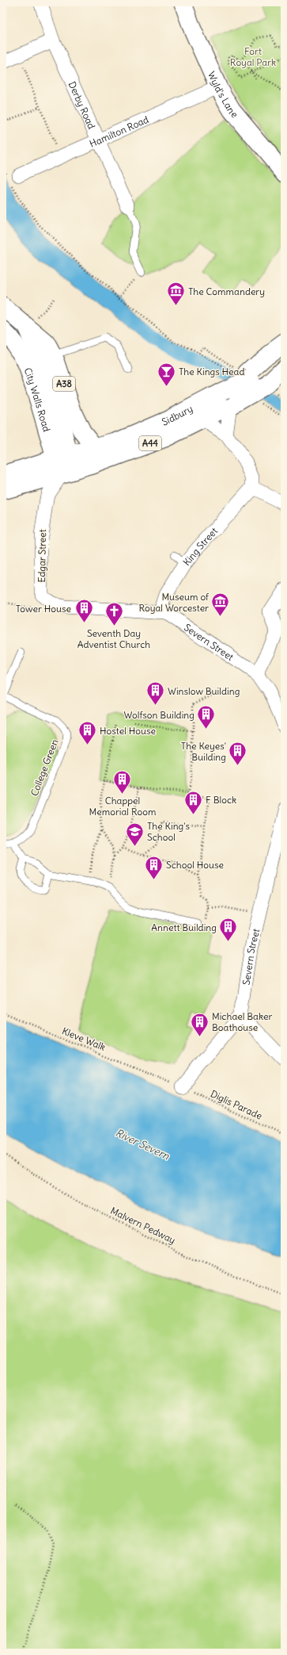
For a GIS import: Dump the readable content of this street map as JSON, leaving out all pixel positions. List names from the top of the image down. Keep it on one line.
{"streets":{"main road":["Wyld's Lane","A38","City Walls Road","Sidbury","A44"],"street":["Derby Road","Hamilton Road","King Street","Edgar Street","Severn Street"],"lane":["College Green"],"path":["Kleve Walk","Diglis Parade","Malvern Pedway"]},"crossings":[["Wyld's Lane","Hamilton Road"],["Derby Road","Hamilton Road"],["City Walls Road","Sidbury"],["City Walls Road","A44"],["City Walls Road","Edgar Street"],["Sidbury","A44"],["Sidbury","Edgar Street"],["A44","Edgar Street"],["King Street","Severn Street"],["Edgar Street","Severn Street"]],"water":["River Severn"],"parks":["Fort Royal Park"],"places":{"museum":["The Commandery","Museum of Royal Worcester"],"bar":["The Kings Head"],"building":["Tower House","Winslow Building","Wolfson Building","Hostel House","The Keyes' Building","Chappel Memorial Room","F Block","School House","Annett Building","Michael Baker Boathouse"],"church":["Seventh Day Adventist Church"],"school or university":["The King's School"]}}
